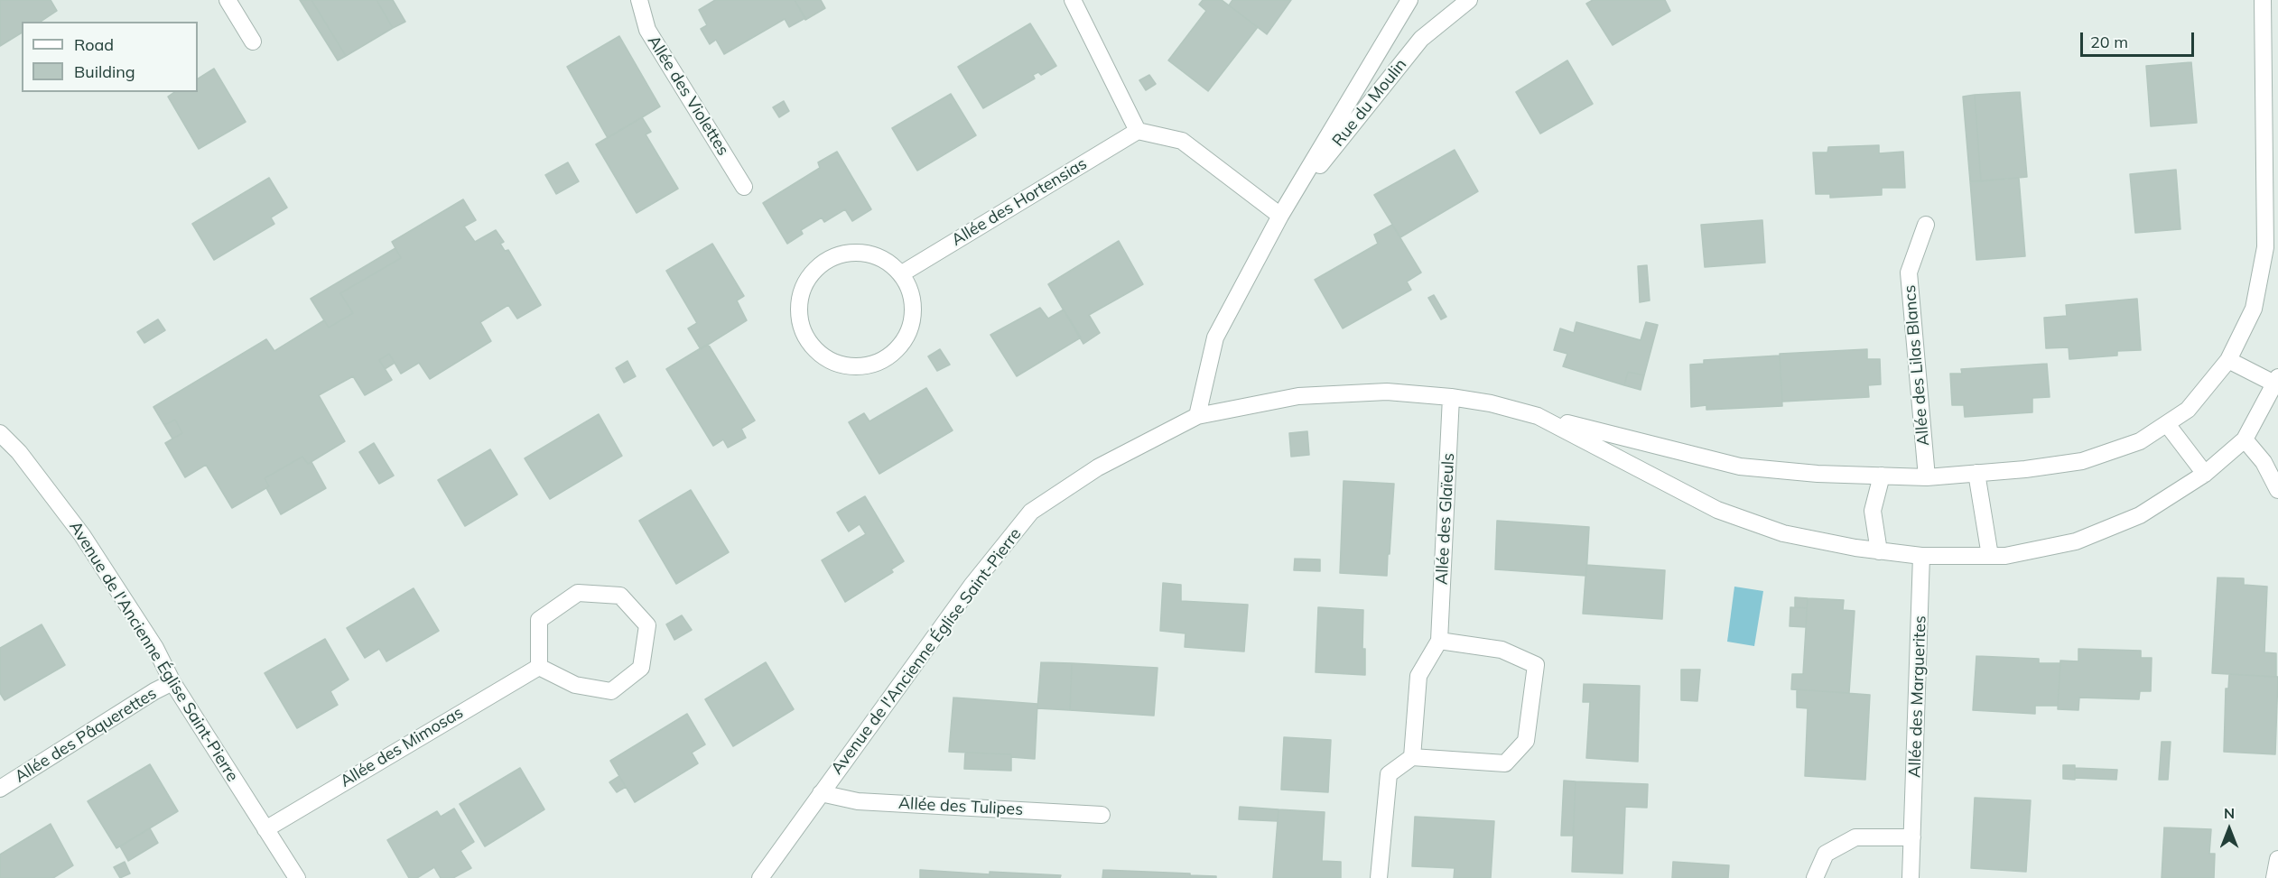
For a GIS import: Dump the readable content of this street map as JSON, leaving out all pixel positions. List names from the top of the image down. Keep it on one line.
{"streets":{"street":["Allée des Violettes","Rue du Moulin","Allée des Hortensias","Allée des Lilas Blancs","Allée des Glaïeuls","Avenue de l'Ancienne Église Saint-Pierre","Allée des Marguerites","Allée des Pâquerettes","Allée des Mimosas","Allée des Tulipes"]},"crossings":[["Rue du Moulin","Avenue de l'Ancienne Église Saint-Pierre"],["Allée des Glaïeuls","Avenue de l'Ancienne Église Saint-Pierre"],["Avenue de l'Ancienne Église Saint-Pierre","Allée des Marguerites"],["Avenue de l'Ancienne Église Saint-Pierre","Allée des Pâquerettes"],["Avenue de l'Ancienne Église Saint-Pierre","Allée des Mimosas"],["Avenue de l'Ancienne Église Saint-Pierre","Allée des Tulipes"]],"legend":["Road","Building"],"scale_bar":"20 m","north":"top"}
